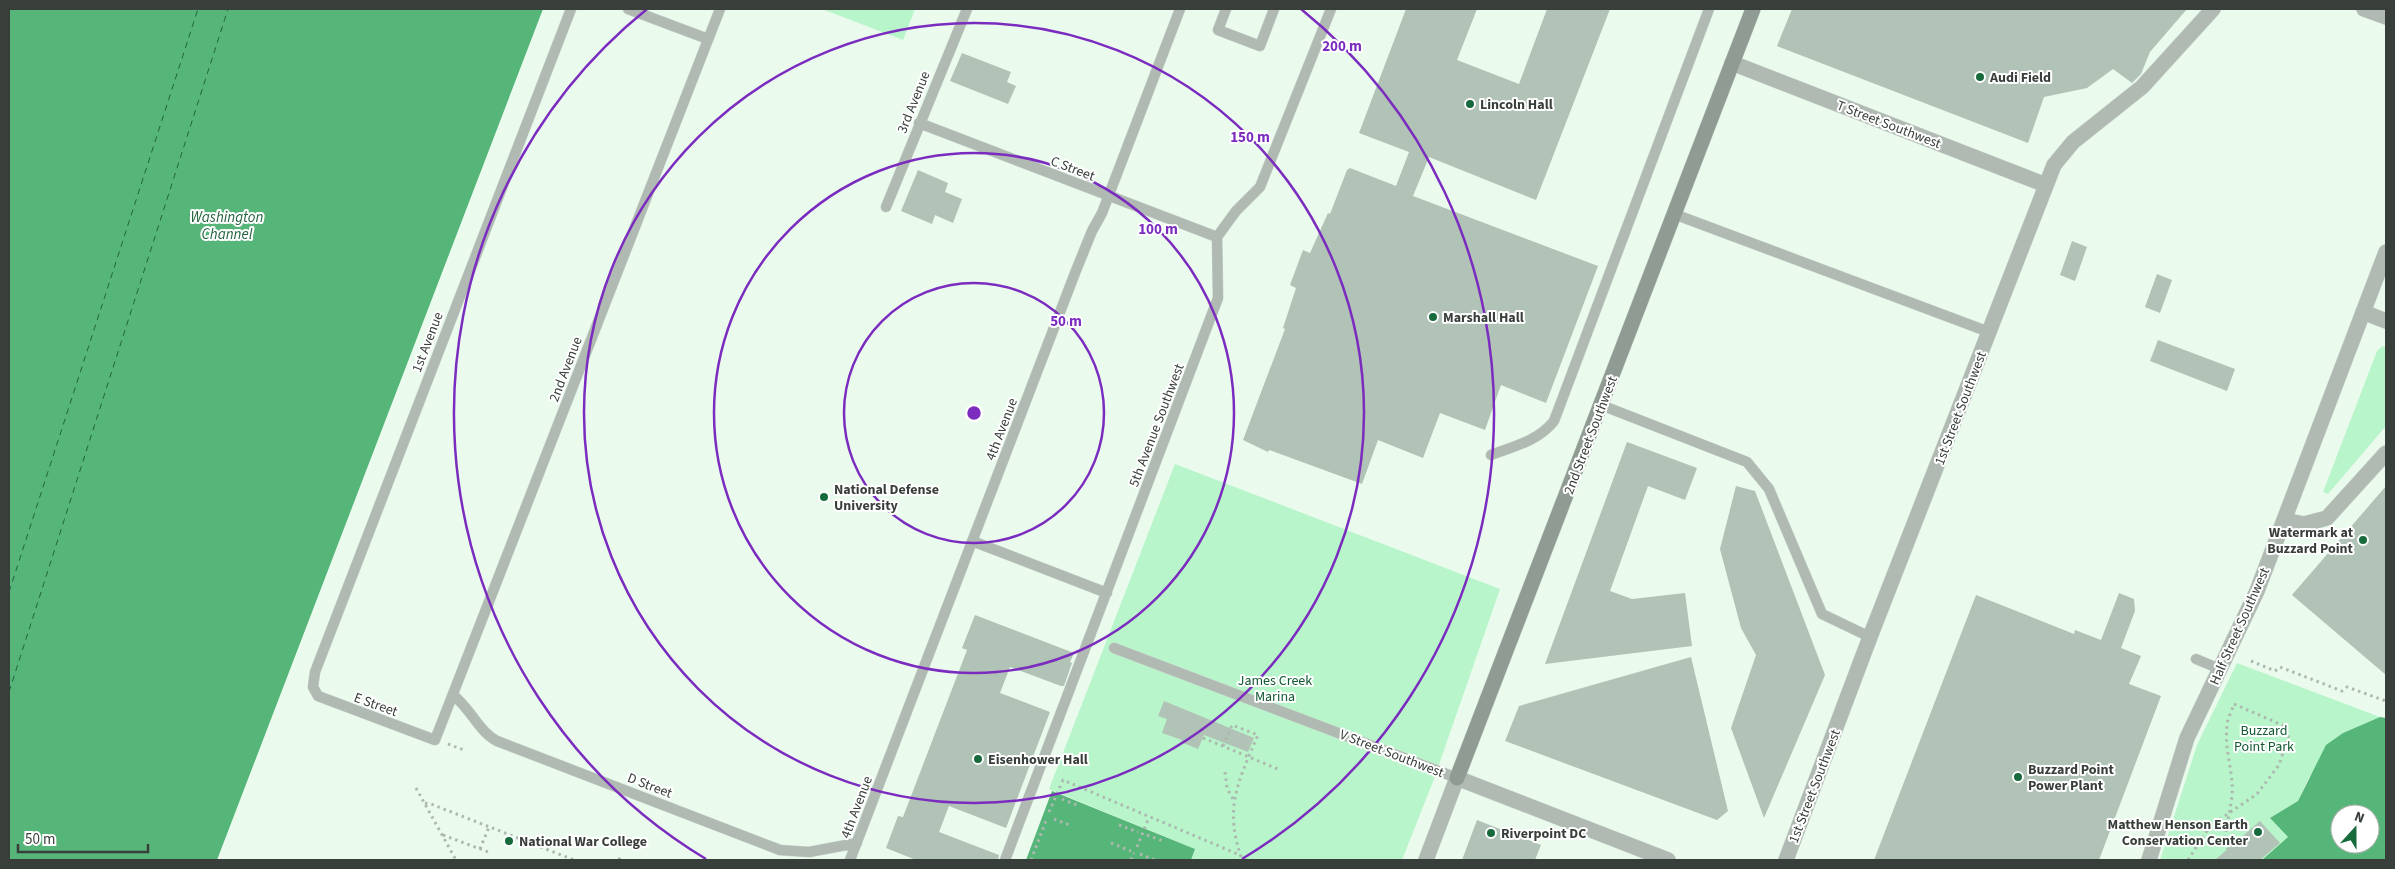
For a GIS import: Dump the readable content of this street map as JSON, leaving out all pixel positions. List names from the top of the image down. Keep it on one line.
{"streets":{"street":["T Street Southwest","1st Street Southwest","2nd Street Southwest","Half Street Southwest","V Street Southwest"],"lane":["3rd Avenue","C Street","1st Avenue","2nd Avenue","5th Avenue Southwest","4th Avenue","E Street","D Street"]},"crossings":[["3rd Avenue","C Street"],["T Street Southwest","1st Street Southwest"],["T Street Southwest","2nd Street Southwest"],["C Street","5th Avenue Southwest"],["C Street","4th Avenue"],["1st Avenue","E Street"],["2nd Avenue","E Street"],["2nd Avenue","D Street"],["4th Avenue","D Street"],["2nd Street Southwest","V Street Southwest"]],"water":["Washington Channel"],"parks":["James Creek Marina","Buzzard Point Park"],"places":["Audi Field","Lincoln Hall","Marshall Hall","National Defense University","Watermark at Buzzard Point","Eisenhower Hall","Buzzard Point Power Plant","Matthew Henson Earth Conservation Center","Riverpoint DC","National War College"],"scale_bar":"50 m","north":"top","rings":["200 m","150 m","100 m","50 m"]}
